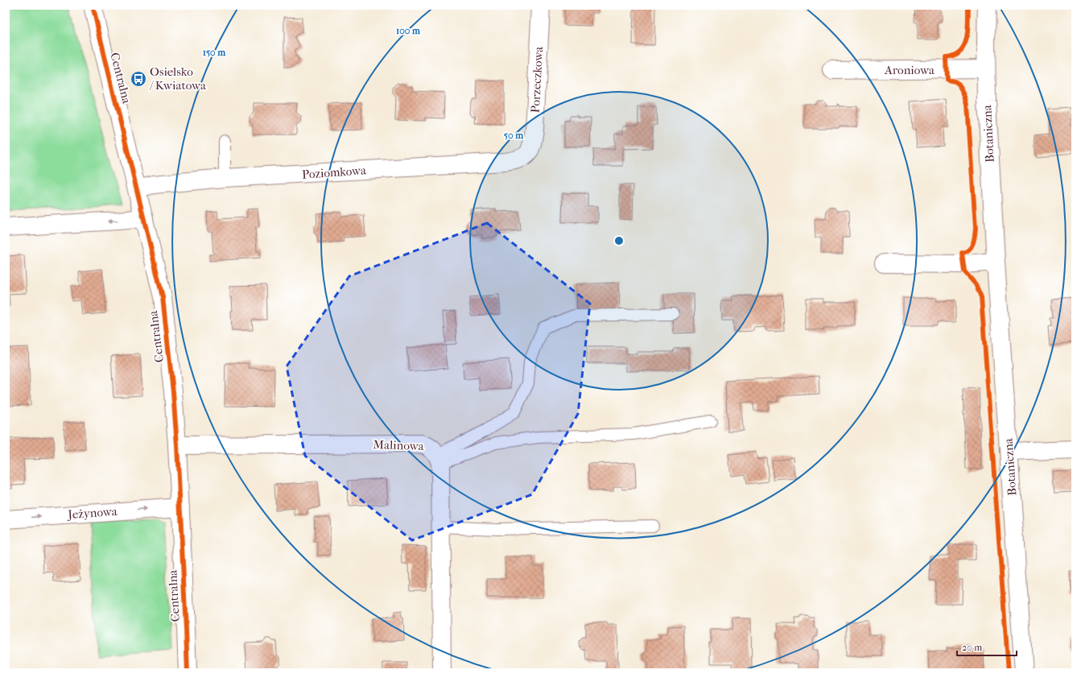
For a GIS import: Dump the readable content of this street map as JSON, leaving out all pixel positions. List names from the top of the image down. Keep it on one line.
{"streets":{"street":["Aroniowa","Centralna","Porzeczkowa","Botaniczna","Poziomkowa","Malinowa","Jeżynowa"]},"crossings":[["Aroniowa","Botaniczna"],["Centralna","Poziomkowa"],["Centralna","Malinowa"],["Centralna","Jeżynowa"],["Porzeczkowa","Poziomkowa"]],"one_way":["Jeżynowa"],"places":{"bus stop":["Osielsko / Kwiatowa"]},"scale_bar":"20 m","rings":["100 m","150 m","50 m"]}
